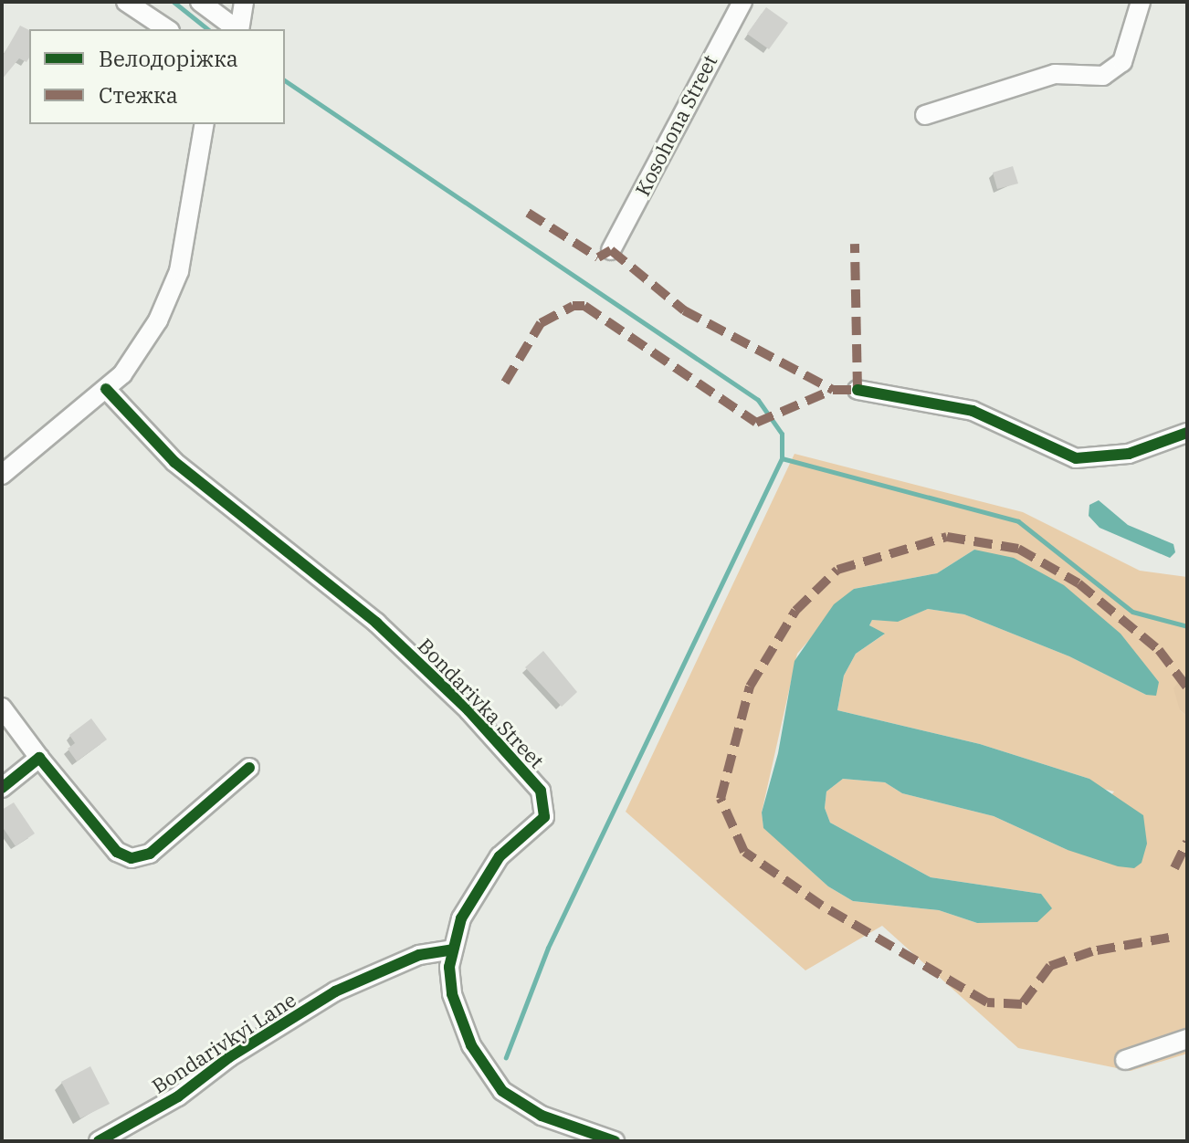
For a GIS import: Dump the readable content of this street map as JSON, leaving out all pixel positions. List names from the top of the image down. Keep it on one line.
{"streets":{"street":["Kosohona Street","Bondarivka Street","Bondarivkyi Lane"]},"crossings":[["Bondarivka Street","Bondarivkyi Lane"]],"legend":["Велодоріжка","Стежка"]}
